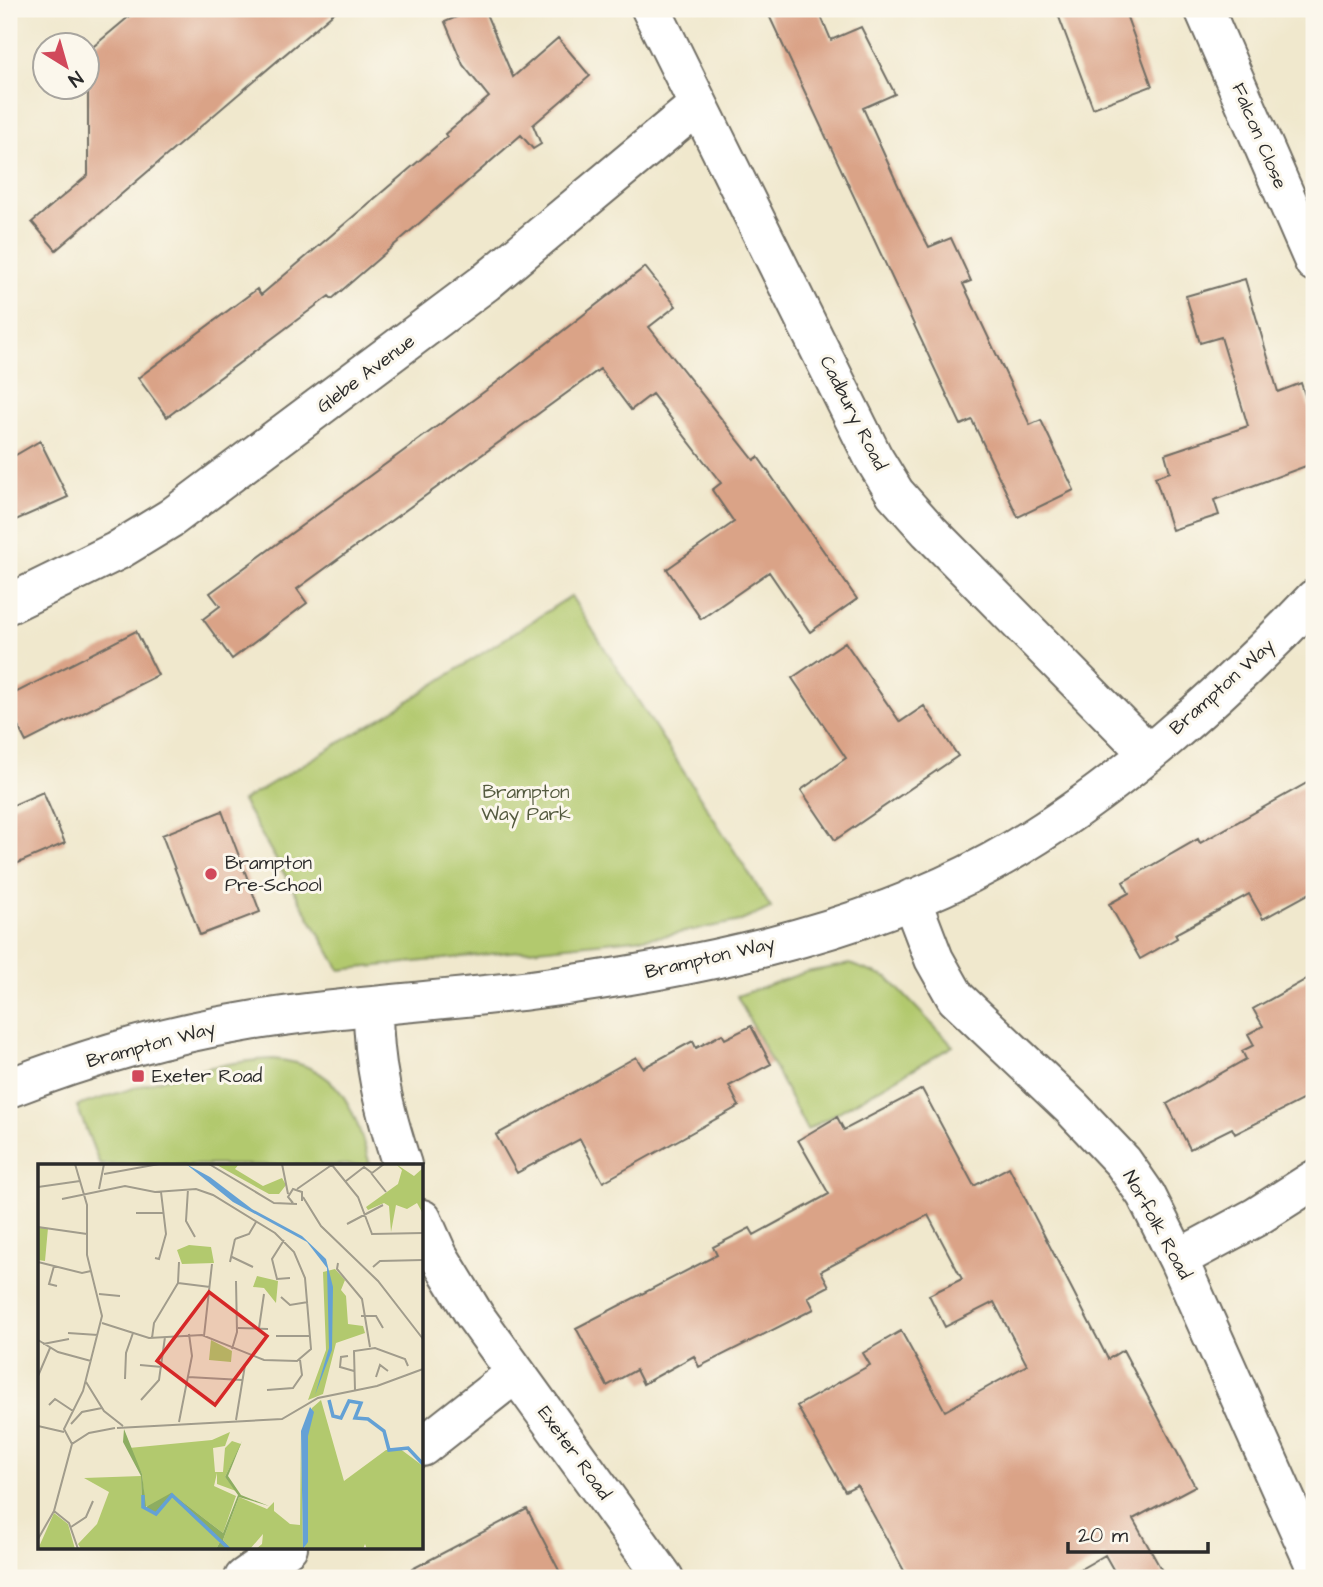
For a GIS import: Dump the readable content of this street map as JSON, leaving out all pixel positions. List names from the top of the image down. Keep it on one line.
{"streets":{"street":["Falcon Close","Glebe Avenue","Cadbury Road","Brampton Way","Norfolk Road","Exeter Road"]},"crossings":[["Glebe Avenue","Cadbury Road"],["Cadbury Road","Brampton Way"],["Brampton Way","Norfolk Road"]],"parks":["Brampton Way Park"],"places":{"other":["Brampton Pre-School"],"transit":["Exeter Road"]},"scale_bar":"20 m","north":"bottom right"}
